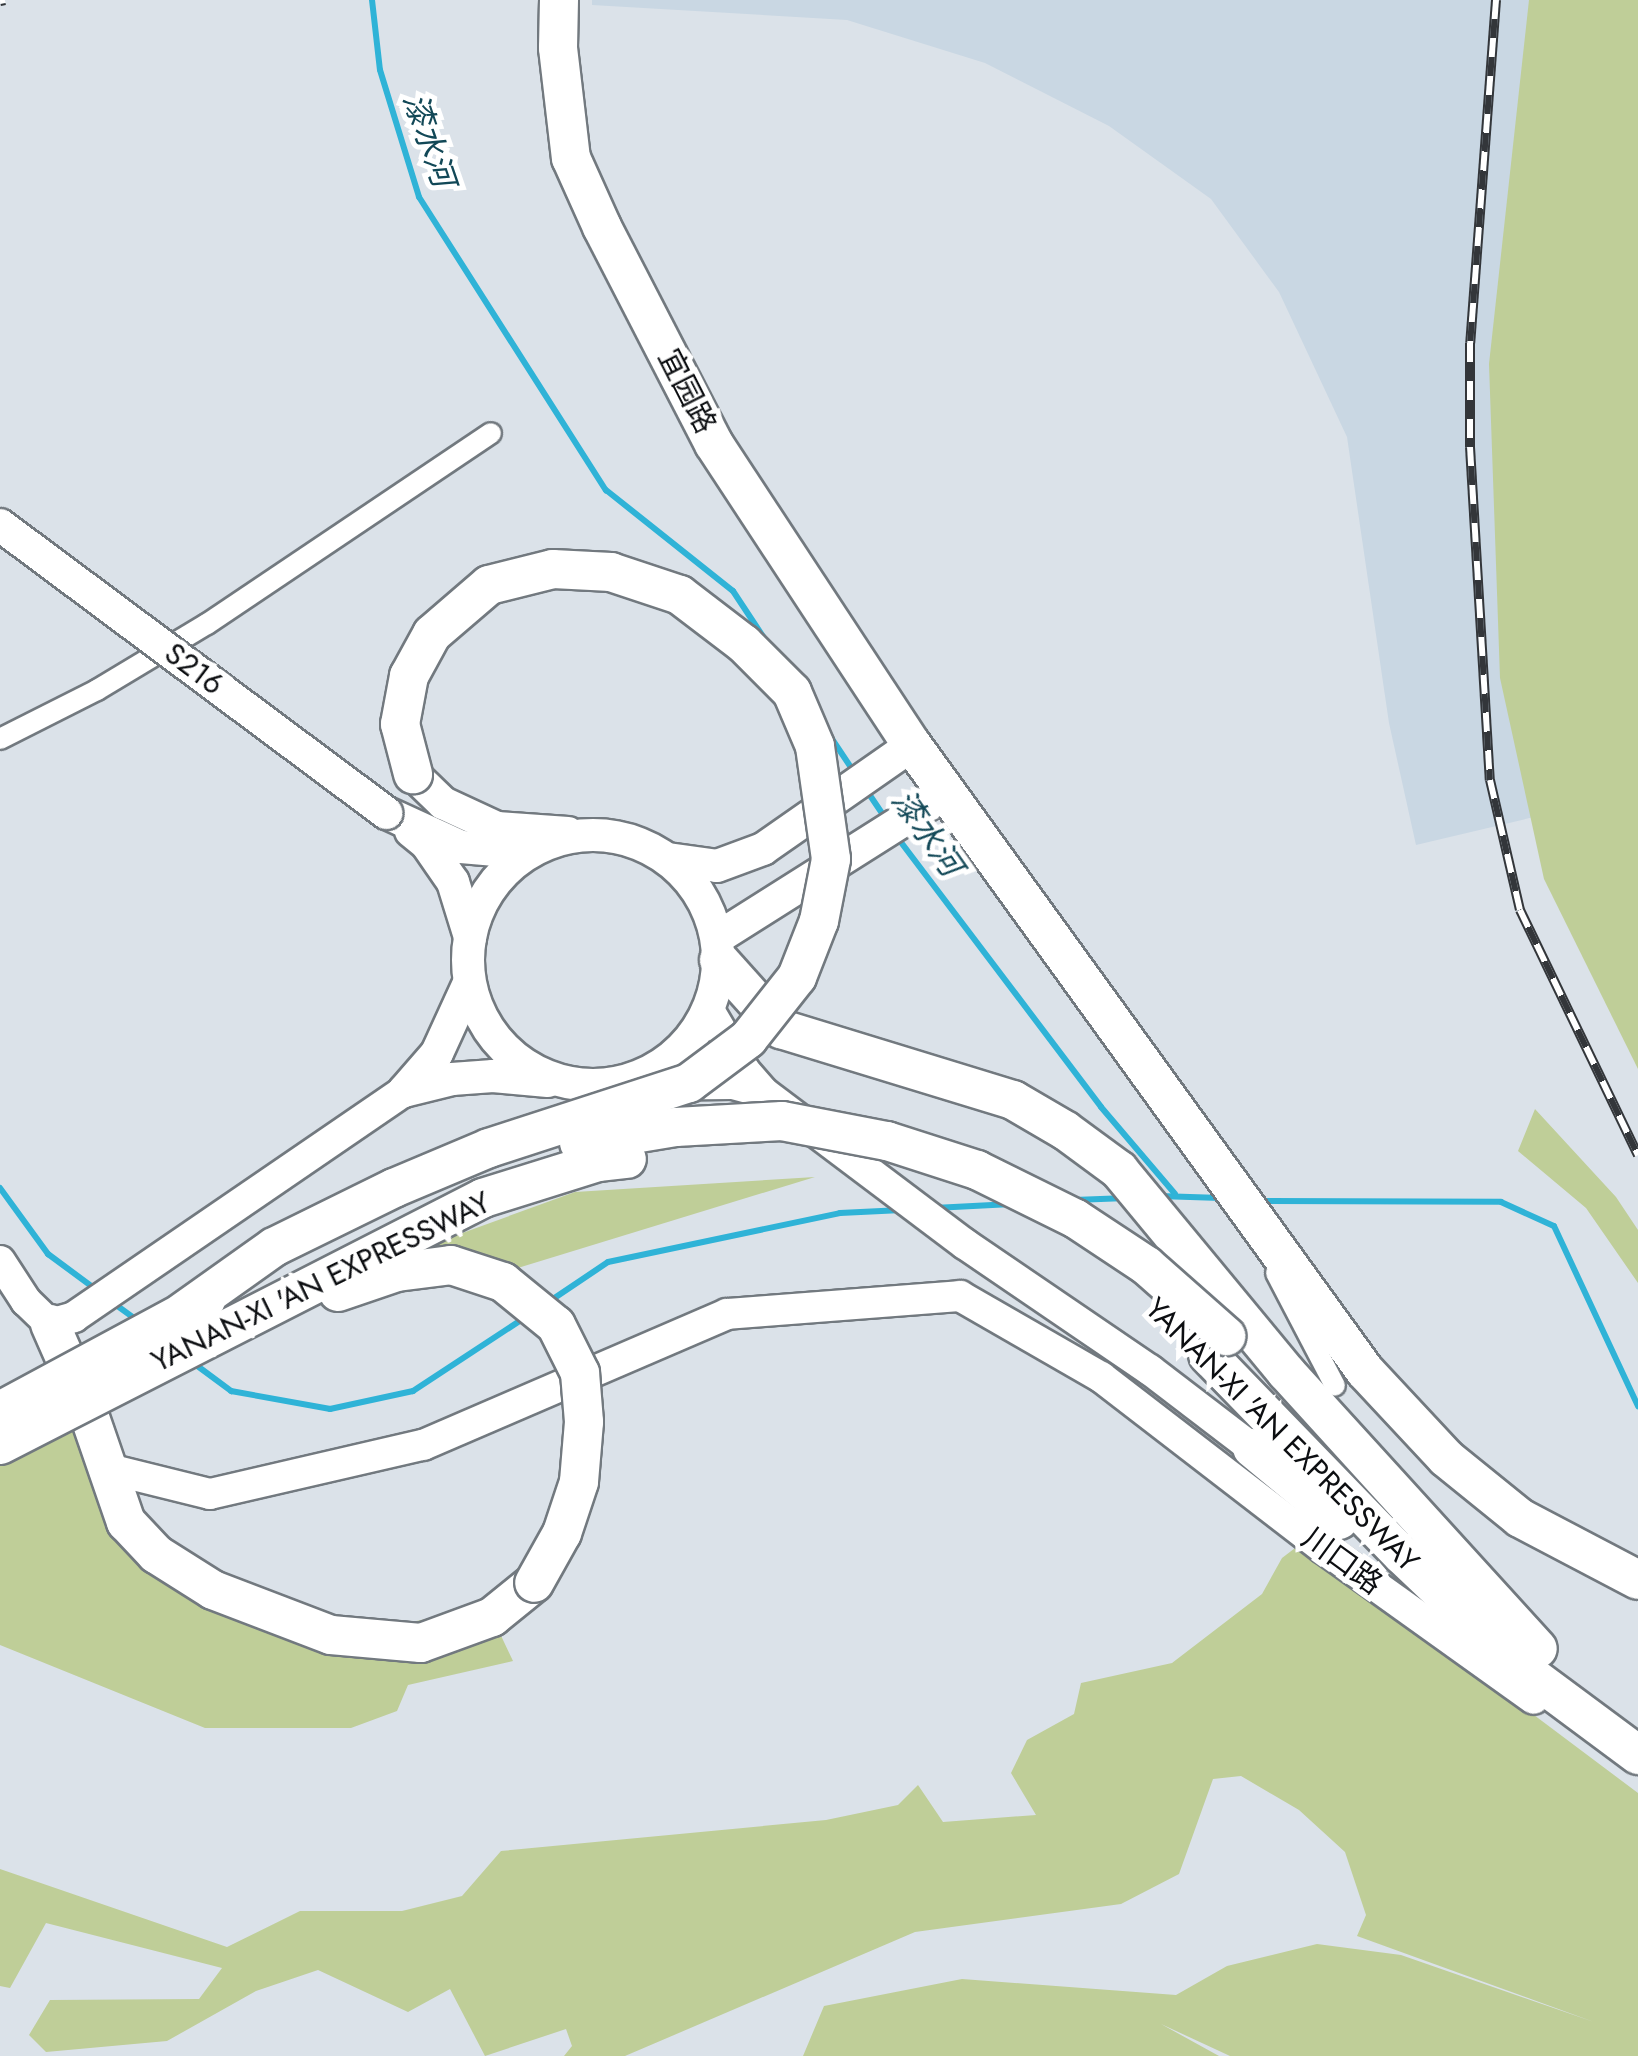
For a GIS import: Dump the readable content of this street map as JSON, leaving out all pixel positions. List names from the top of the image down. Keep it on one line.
{"streets":{"highway":["宜园路","YANAN-XI 'AN EXPRESSWAY"],"main road":["S216","川口路"]},"water":["漆水河"]}
